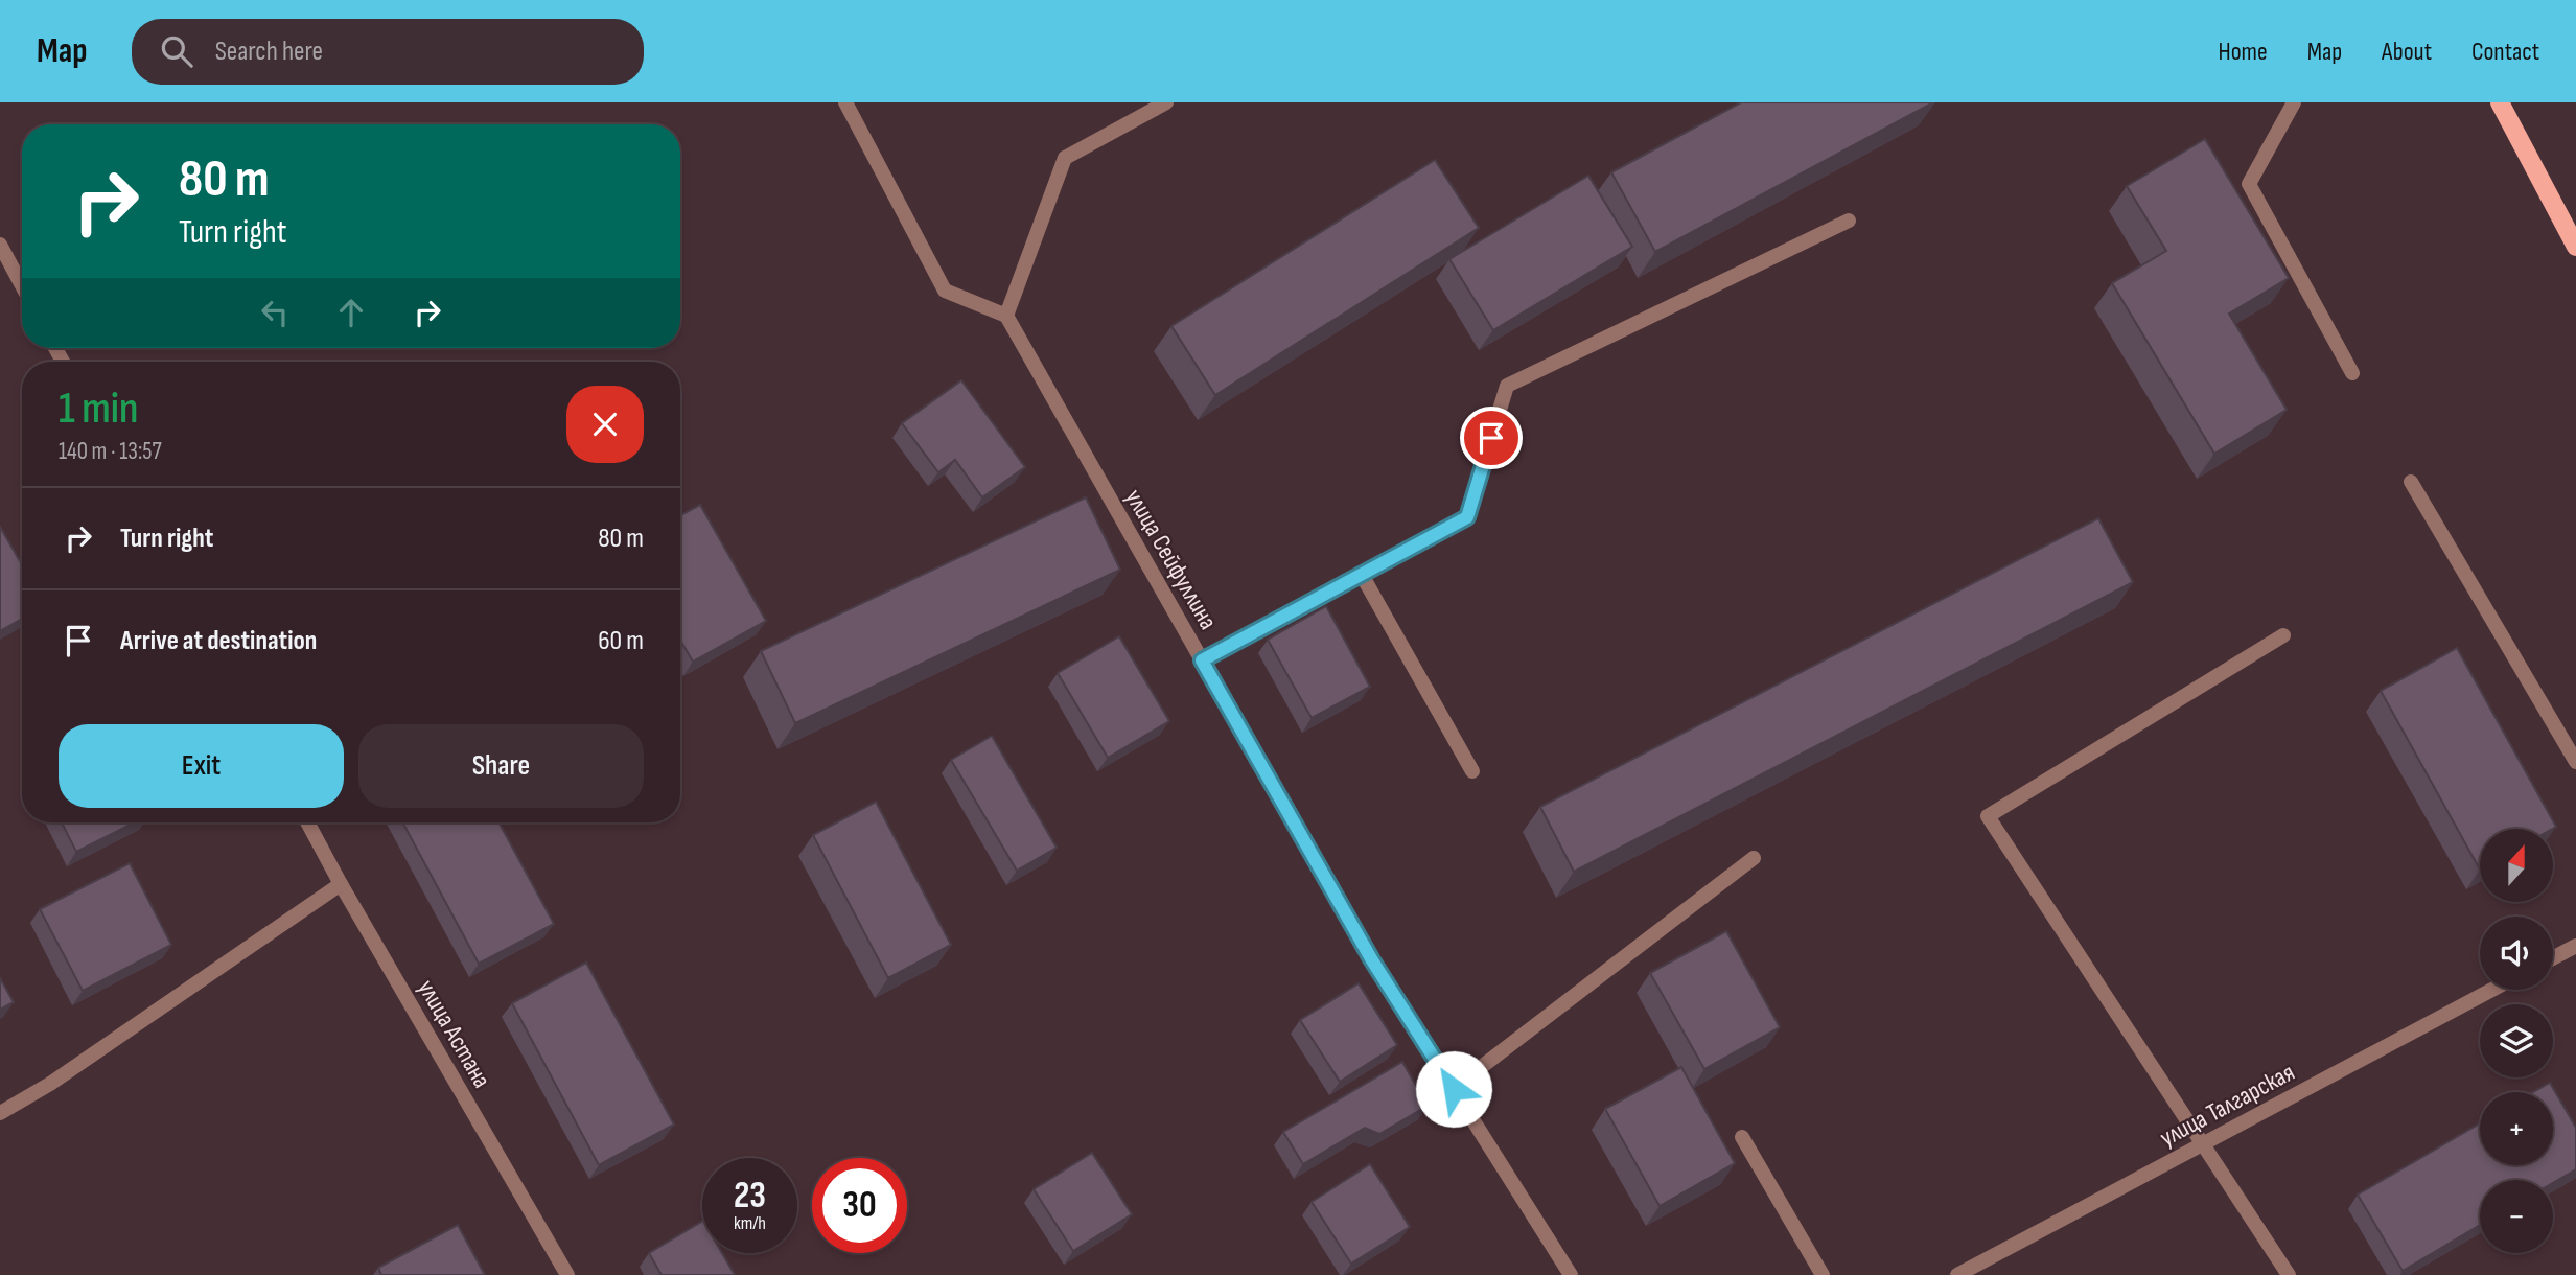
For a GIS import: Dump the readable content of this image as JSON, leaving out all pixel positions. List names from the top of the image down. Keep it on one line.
{"streets":{"street":["улица Сейфуллина","улица Астана","улица Талгарская"]},"north":"top","page":{"header":"Map","search":"Search here","nav":["Home","Map","About","Contact"],"turn":["80 m","Turn right"],"heading":["1 min","140 m · 13:57"],"list":[{"name":"Turn right","value":"80 m"},{"name":"Arrive at destination","value":"60 m"}],"buttons":["Exit","Share"],"map_buttons":["+","−"],"speed":"23 km/h","limit":"30"}}
